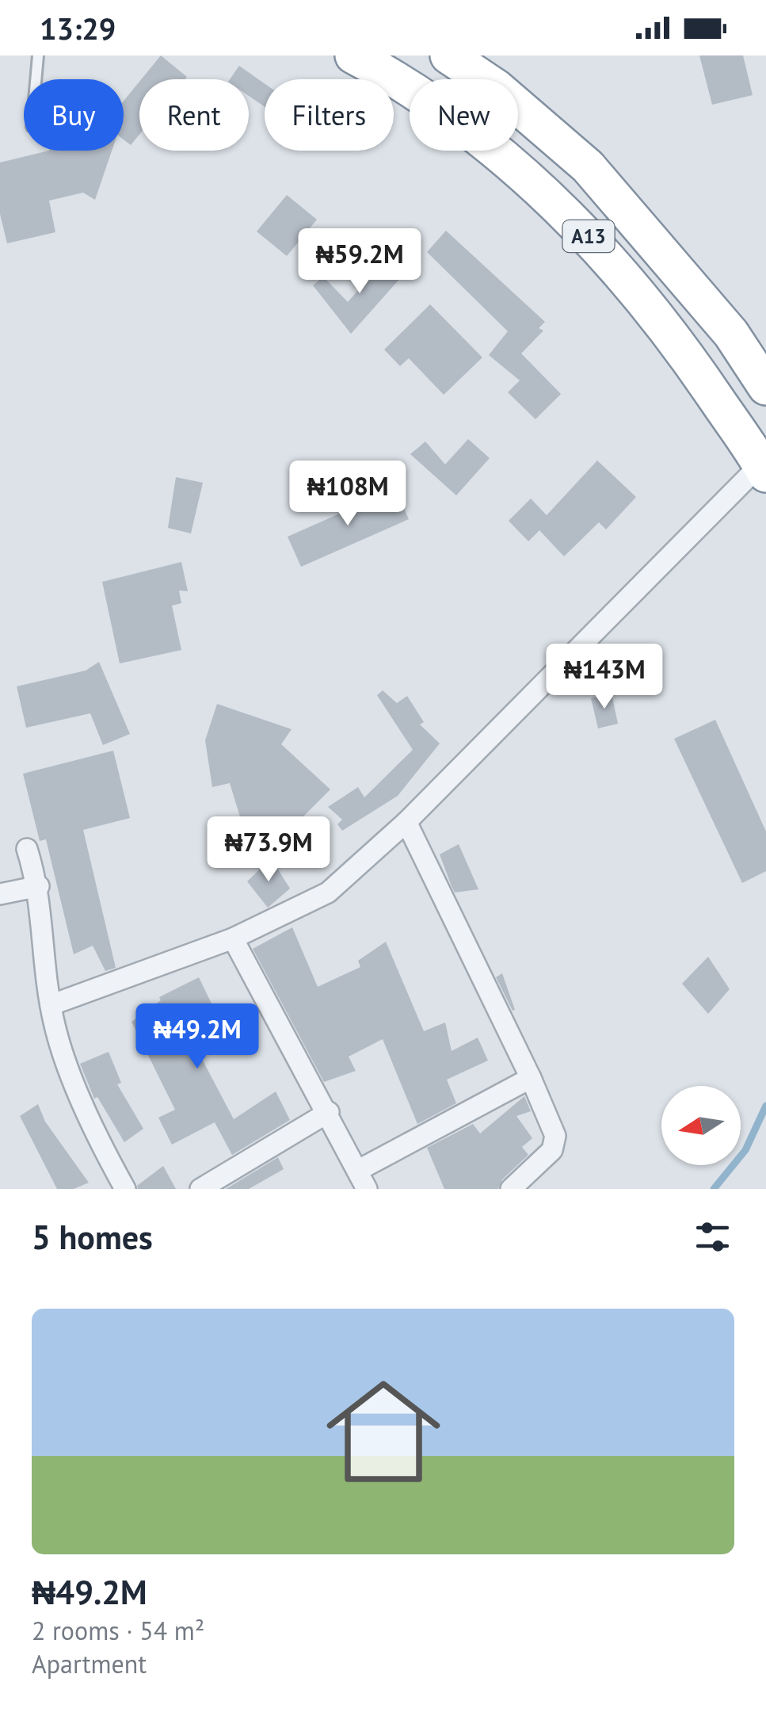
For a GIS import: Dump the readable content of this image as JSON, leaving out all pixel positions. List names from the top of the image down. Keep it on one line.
{"streets":{"highway":["A13"]},"north":"left","page":{"status":"13:29","chip":["Buy","Rent","Filters","New"],"price":["₦59.2M","₦108M","₦143M","₦73.9M","₦49.2M"],"heading":"5 homes","list":[{"name":"₦49.2M","note":"2 rooms · 54 m² · Apartment"}]}}
